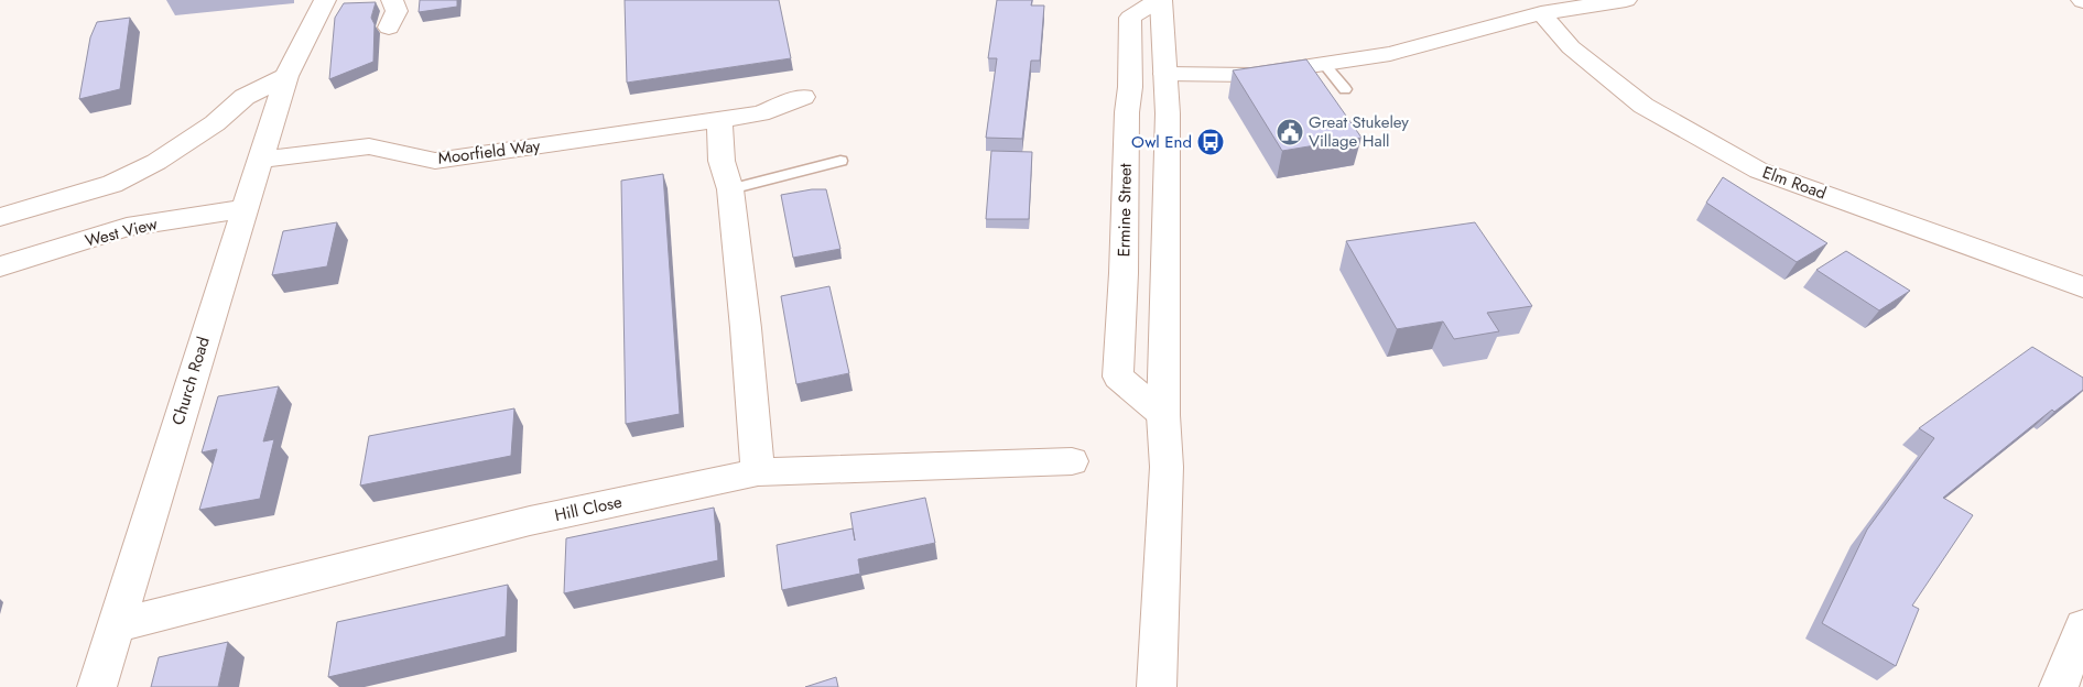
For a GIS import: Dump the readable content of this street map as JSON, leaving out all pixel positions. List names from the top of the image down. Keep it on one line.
{"streets":{"street":["Moorfield Way","Elm Road","Ermine Street","West View","Church Road","Hill Close"]},"crossings":[["Moorfield Way","Church Road"],["West View","Church Road"],["Church Road","Hill Close"]],"places":{"public building":["Great Stukeley Village Hall"],"bus stop":["Owl End"]}}
